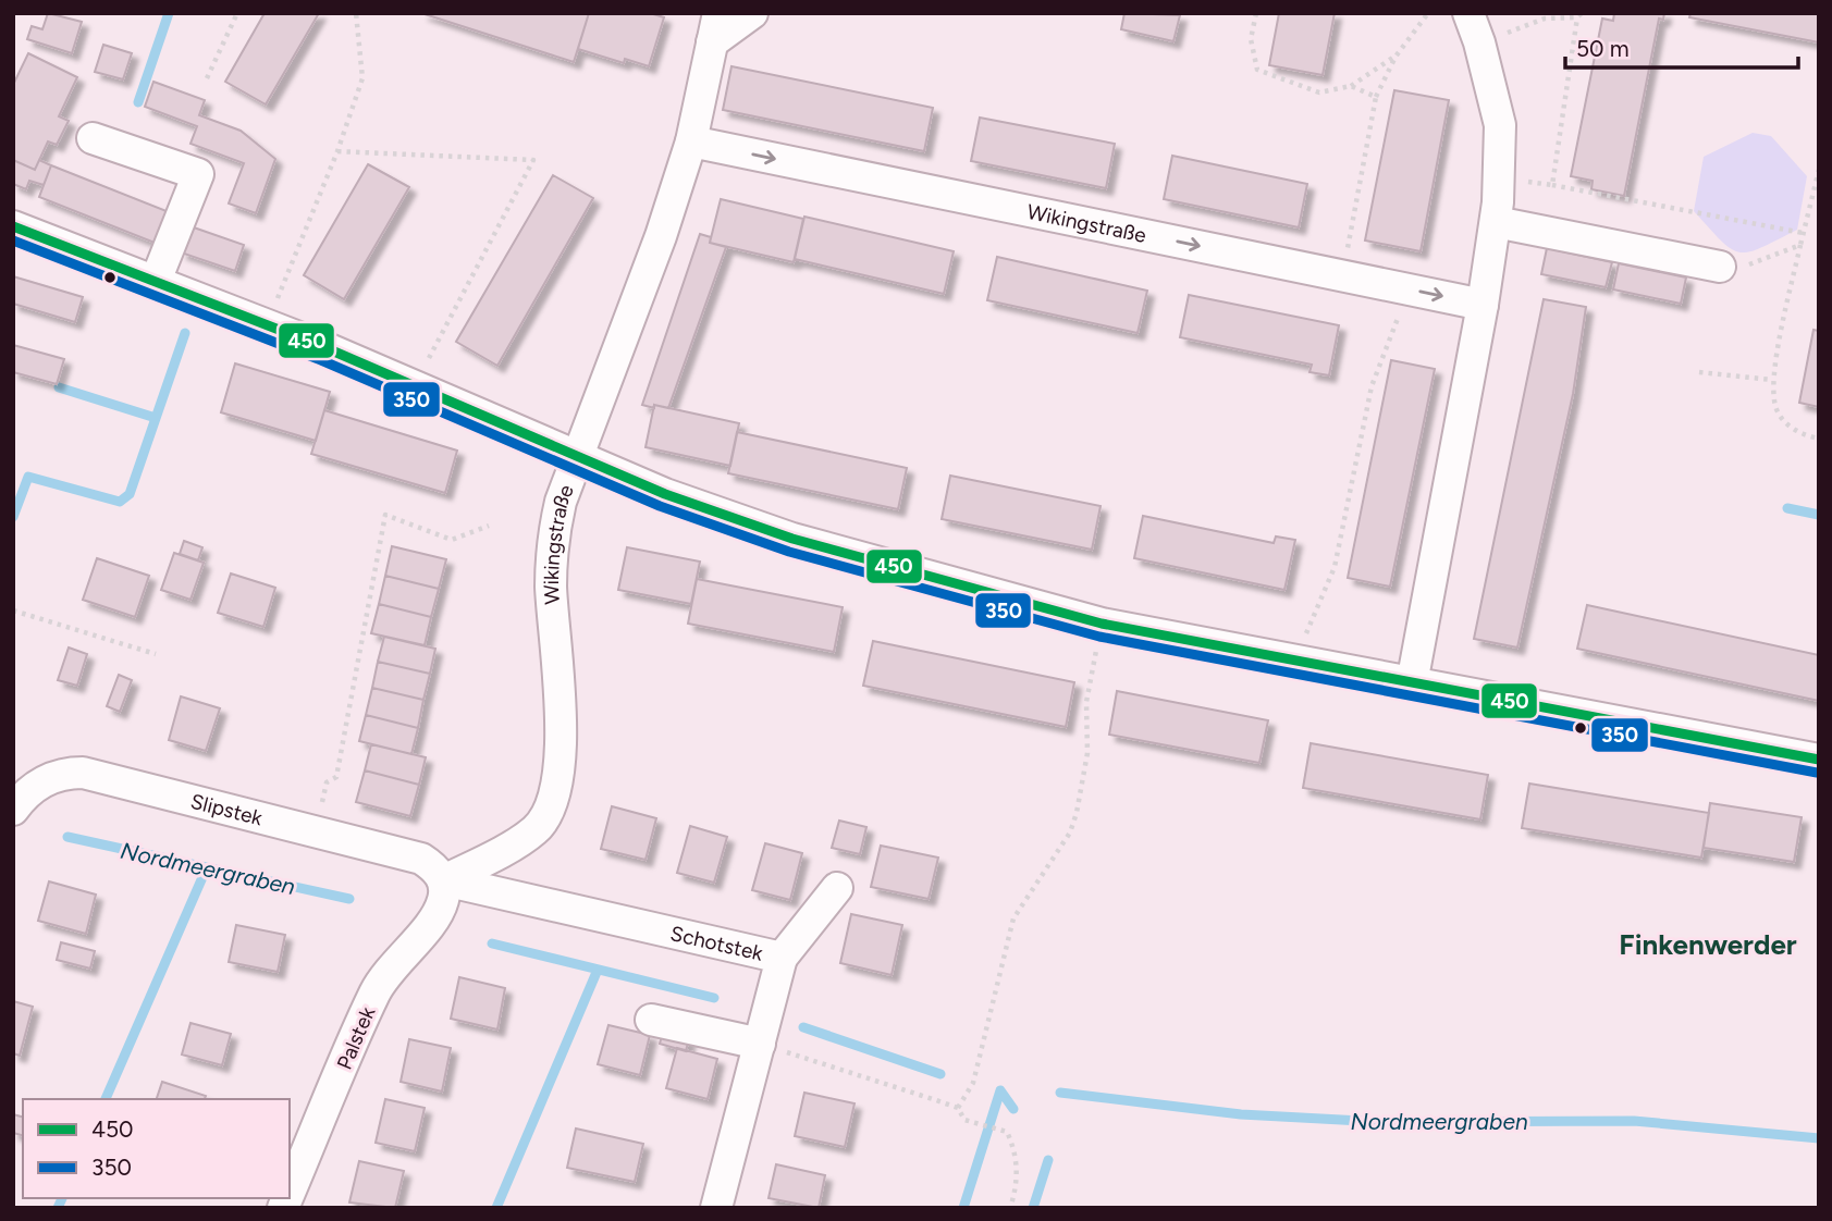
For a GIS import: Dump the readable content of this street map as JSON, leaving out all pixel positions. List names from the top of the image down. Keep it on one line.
{"streets":{"street":["Wikingstraße","Slipstek","Schotstek","Palstek"]},"crossings":[["Wikingstraße","Slipstek"],["Wikingstraße","Schotstek"],["Wikingstraße","Palstek"],["Slipstek","Schotstek"],["Slipstek","Palstek"],["Schotstek","Palstek"]],"one_way":["Wikingstraße"],"districts":["Finkenwerder"],"water":["Nordmeergraben"],"lines":["transit line 450","transit line 350"],"legend":["450","350"],"scale_bar":"50 m"}
